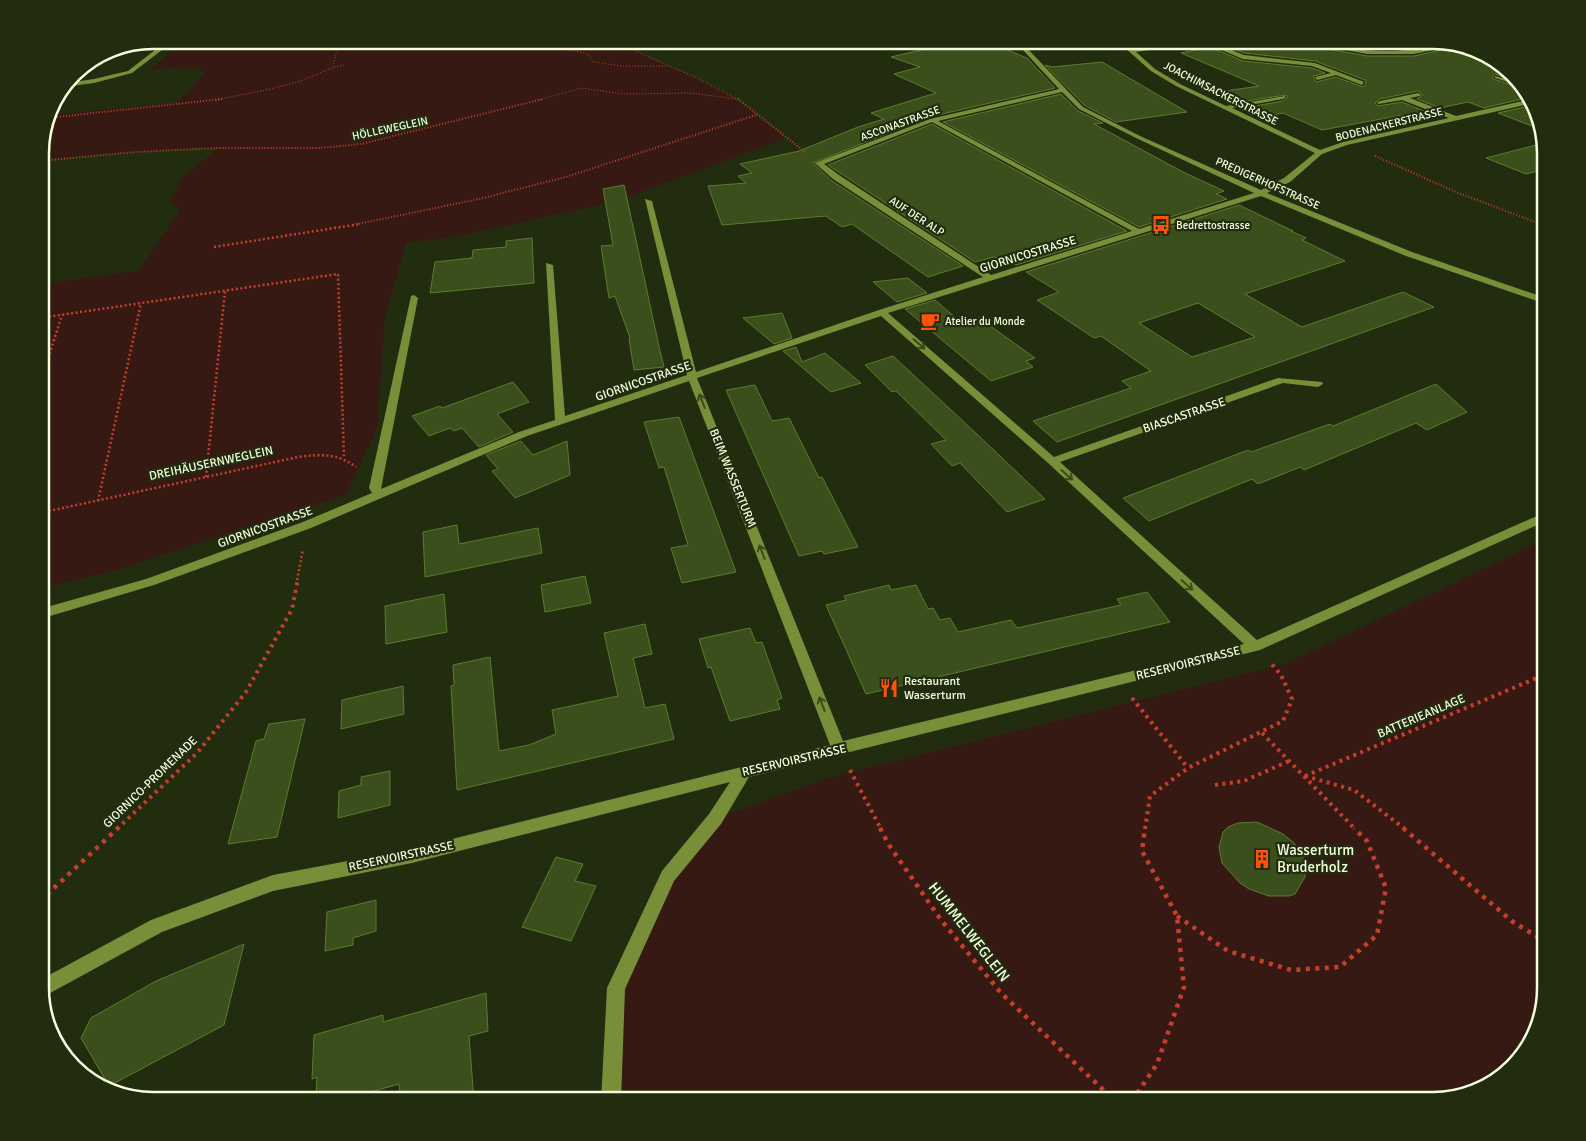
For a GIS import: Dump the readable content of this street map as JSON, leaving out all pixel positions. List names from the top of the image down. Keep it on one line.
{"streets":{"street":["JOACHIMSACKERSTRASSE","ASCONASTRASSE","BODENACKERSTRASSE","PREDIGERHOFSTRASSE","AUF DER ALP","GIORNICOSTRASSE","BIASCASTRASSE","BEIM WASSERTURM","RESERVOIRSTRASSE"],"path":["HÖLLEWEGLEIN","DREIHÄUSERNWEGLEIN","BATTERIEANLAGE","GIORNICO-PROMENADE","HUMMELWEGLEIN"]},"crossings":[["JOACHIMSACKERSTRASSE","BODENACKERSTRASSE"],["ASCONASTRASSE","PREDIGERHOFSTRASSE"],["ASCONASTRASSE","AUF DER ALP"],["BODENACKERSTRASSE","PREDIGERHOFSTRASSE"],["BODENACKERSTRASSE","GIORNICOSTRASSE"],["PREDIGERHOFSTRASSE","GIORNICOSTRASSE"],["AUF DER ALP","GIORNICOSTRASSE"],["GIORNICOSTRASSE","BEIM WASSERTURM"],["GIORNICOSTRASSE","GIORNICO-PROMENADE"],["BEIM WASSERTURM","RESERVOIRSTRASSE"],["BEIM WASSERTURM","HUMMELWEGLEIN"],["RESERVOIRSTRASSE","HUMMELWEGLEIN"]],"one_way":["BEIM WASSERTURM"],"places":{"bus stop":["Bedrettostrasse"],"cafe":["Atelier du Monde"],"restaurant":["Restaurant Wasserturm"],"building":["Wasserturm Bruderholz"]}}
